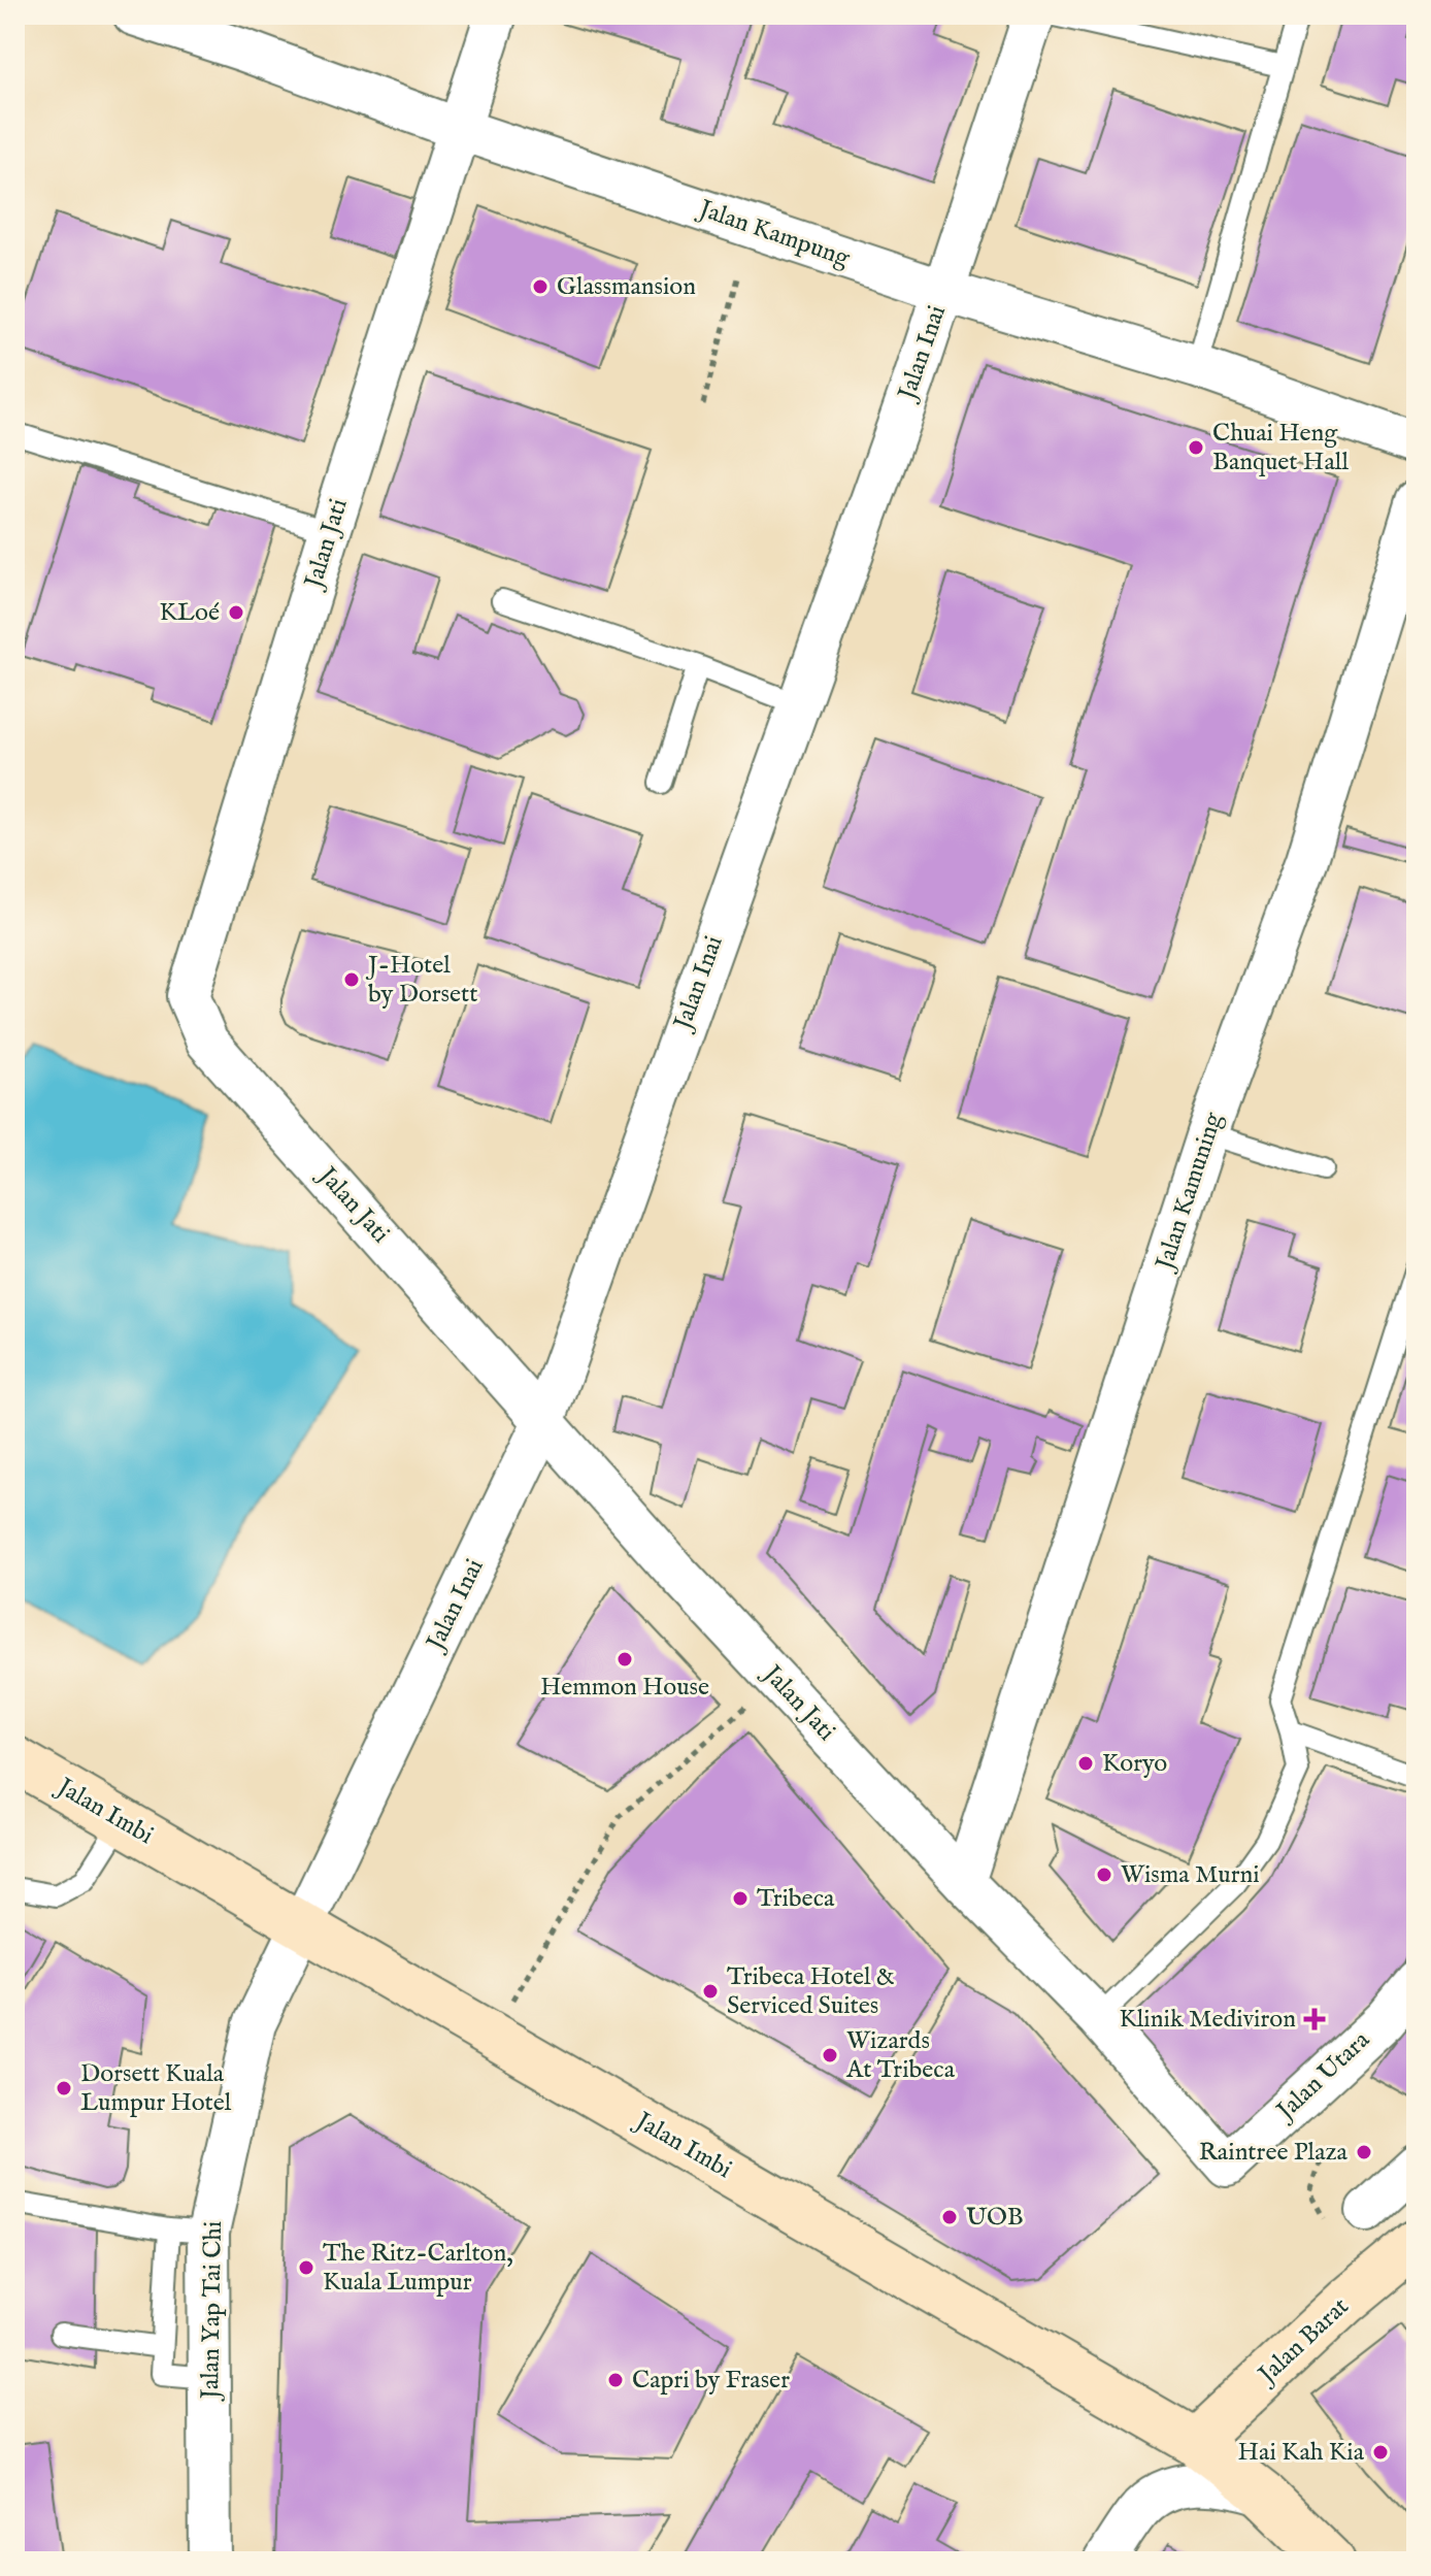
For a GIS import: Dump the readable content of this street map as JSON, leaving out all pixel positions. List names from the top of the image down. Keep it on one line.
{"streets":{"street":["Jalan Kampung","Jalan Inai","Jalan Jati","Jalan Kamuning","Jalan Imbi","Jalan Utara","Jalan Yap Tai Chi","Jalan Barat"]},"crossings":[["Jalan Kampung","Jalan Inai"],["Jalan Kampung","Jalan Jati"],["Jalan Inai","Jalan Jati"],["Jalan Inai","Jalan Imbi"],["Jalan Inai","Jalan Yap Tai Chi"],["Jalan Jati","Jalan Kamuning"],["Jalan Jati","Jalan Utara"],["Jalan Imbi","Jalan Yap Tai Chi"],["Jalan Imbi","Jalan Barat"]],"places":{"other":["Glassmansion","Chuai Heng Banquet Hall","KLoé","J-Hotel by Dorsett","Hemmon House","Koryo","Wisma Murni","Tribeca","Tribeca Hotel & Serviced Suites","Wizards At Tribeca","Dorsett Kuala Lumpur Hotel","Raintree Plaza","UOB","The Ritz-Carlton, Kuala Lumpur","Capri by Fraser","Hai Kah Kia"],"health":["Klinik Mediviron"]}}
